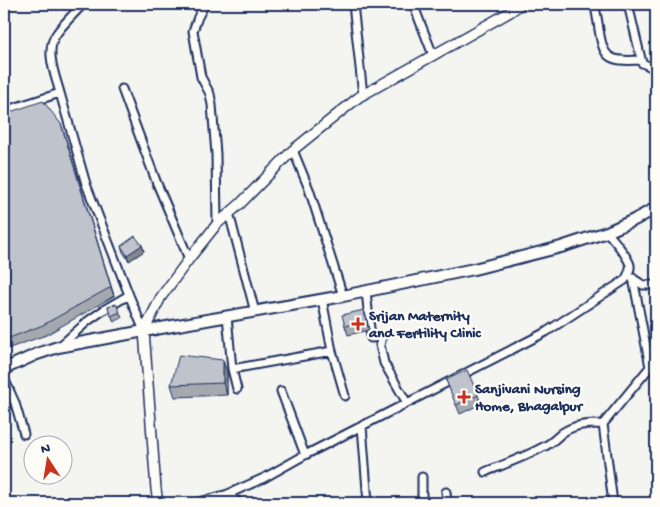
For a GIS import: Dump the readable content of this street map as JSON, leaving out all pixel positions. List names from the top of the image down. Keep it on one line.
{"places":{"health":["Srijan Maternity and Fertility Clinic","Sanjivani Nursing Home, Bhagalpur"]},"north":"top"}
